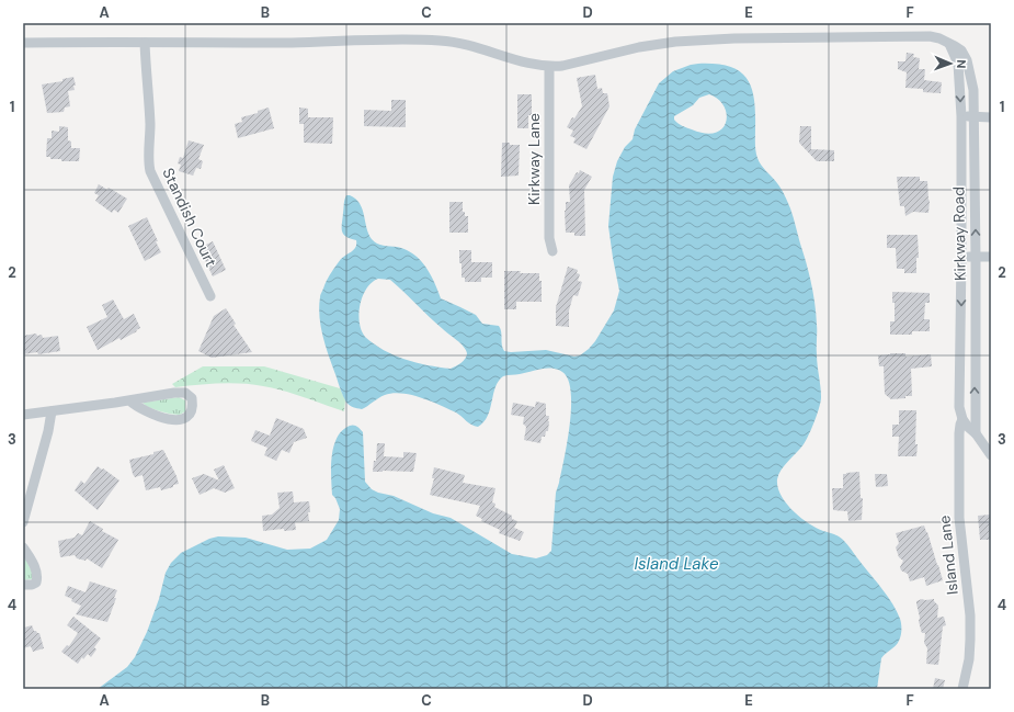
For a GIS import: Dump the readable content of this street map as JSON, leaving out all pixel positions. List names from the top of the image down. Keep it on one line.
{"streets":{"street":["Kirkway Lane","Standish Court","Kirkway Road","Island Lane"]},"crossings":[["Kirkway Lane","Kirkway Road"],["Standish Court","Kirkway Road"],["Kirkway Road","Island Lane"]],"water":["Island Lake"],"north":"right","grid":{"columns":["A","B","C","D","E","F"],"rows":["1","2","3","4"]}}
